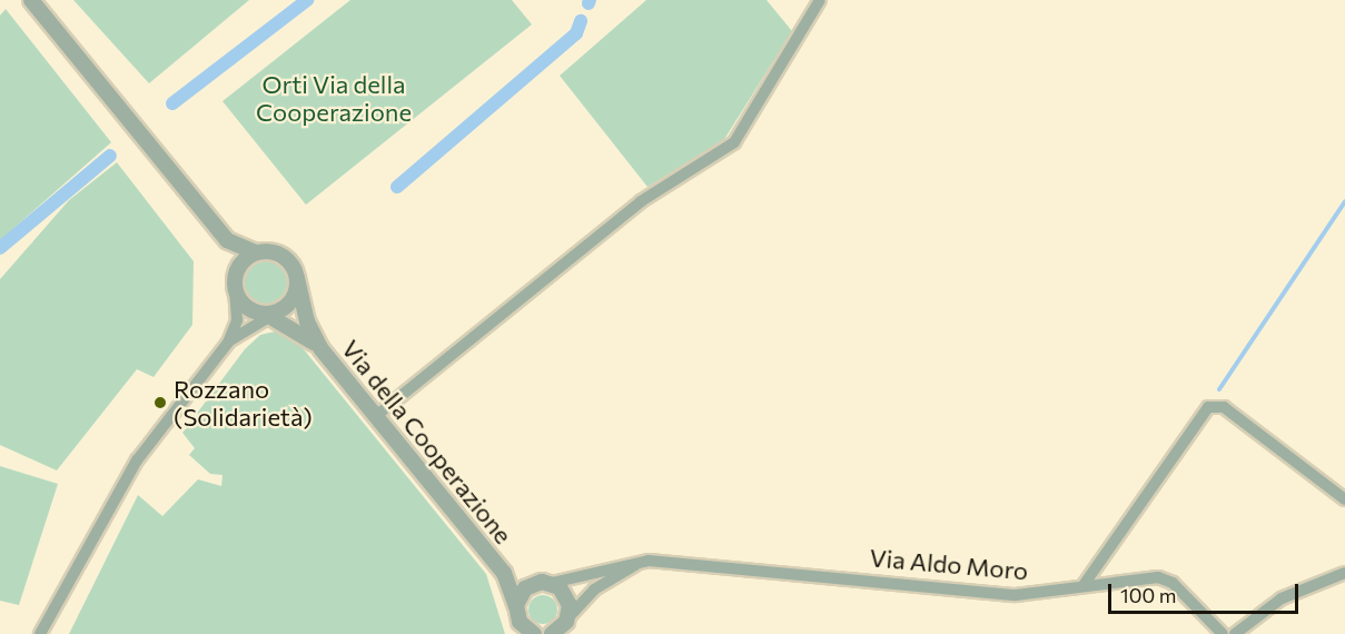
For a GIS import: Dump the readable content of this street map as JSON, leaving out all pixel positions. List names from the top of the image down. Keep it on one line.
{"streets":{"street":["Via della Cooperazione","Via Aldo Moro"]},"crossings":[["Via della Cooperazione","Via Aldo Moro"]],"parks":["Orti Via della Cooperazione"],"places":["Rozzano (Solidarietà)"],"scale_bar":"100 m"}
